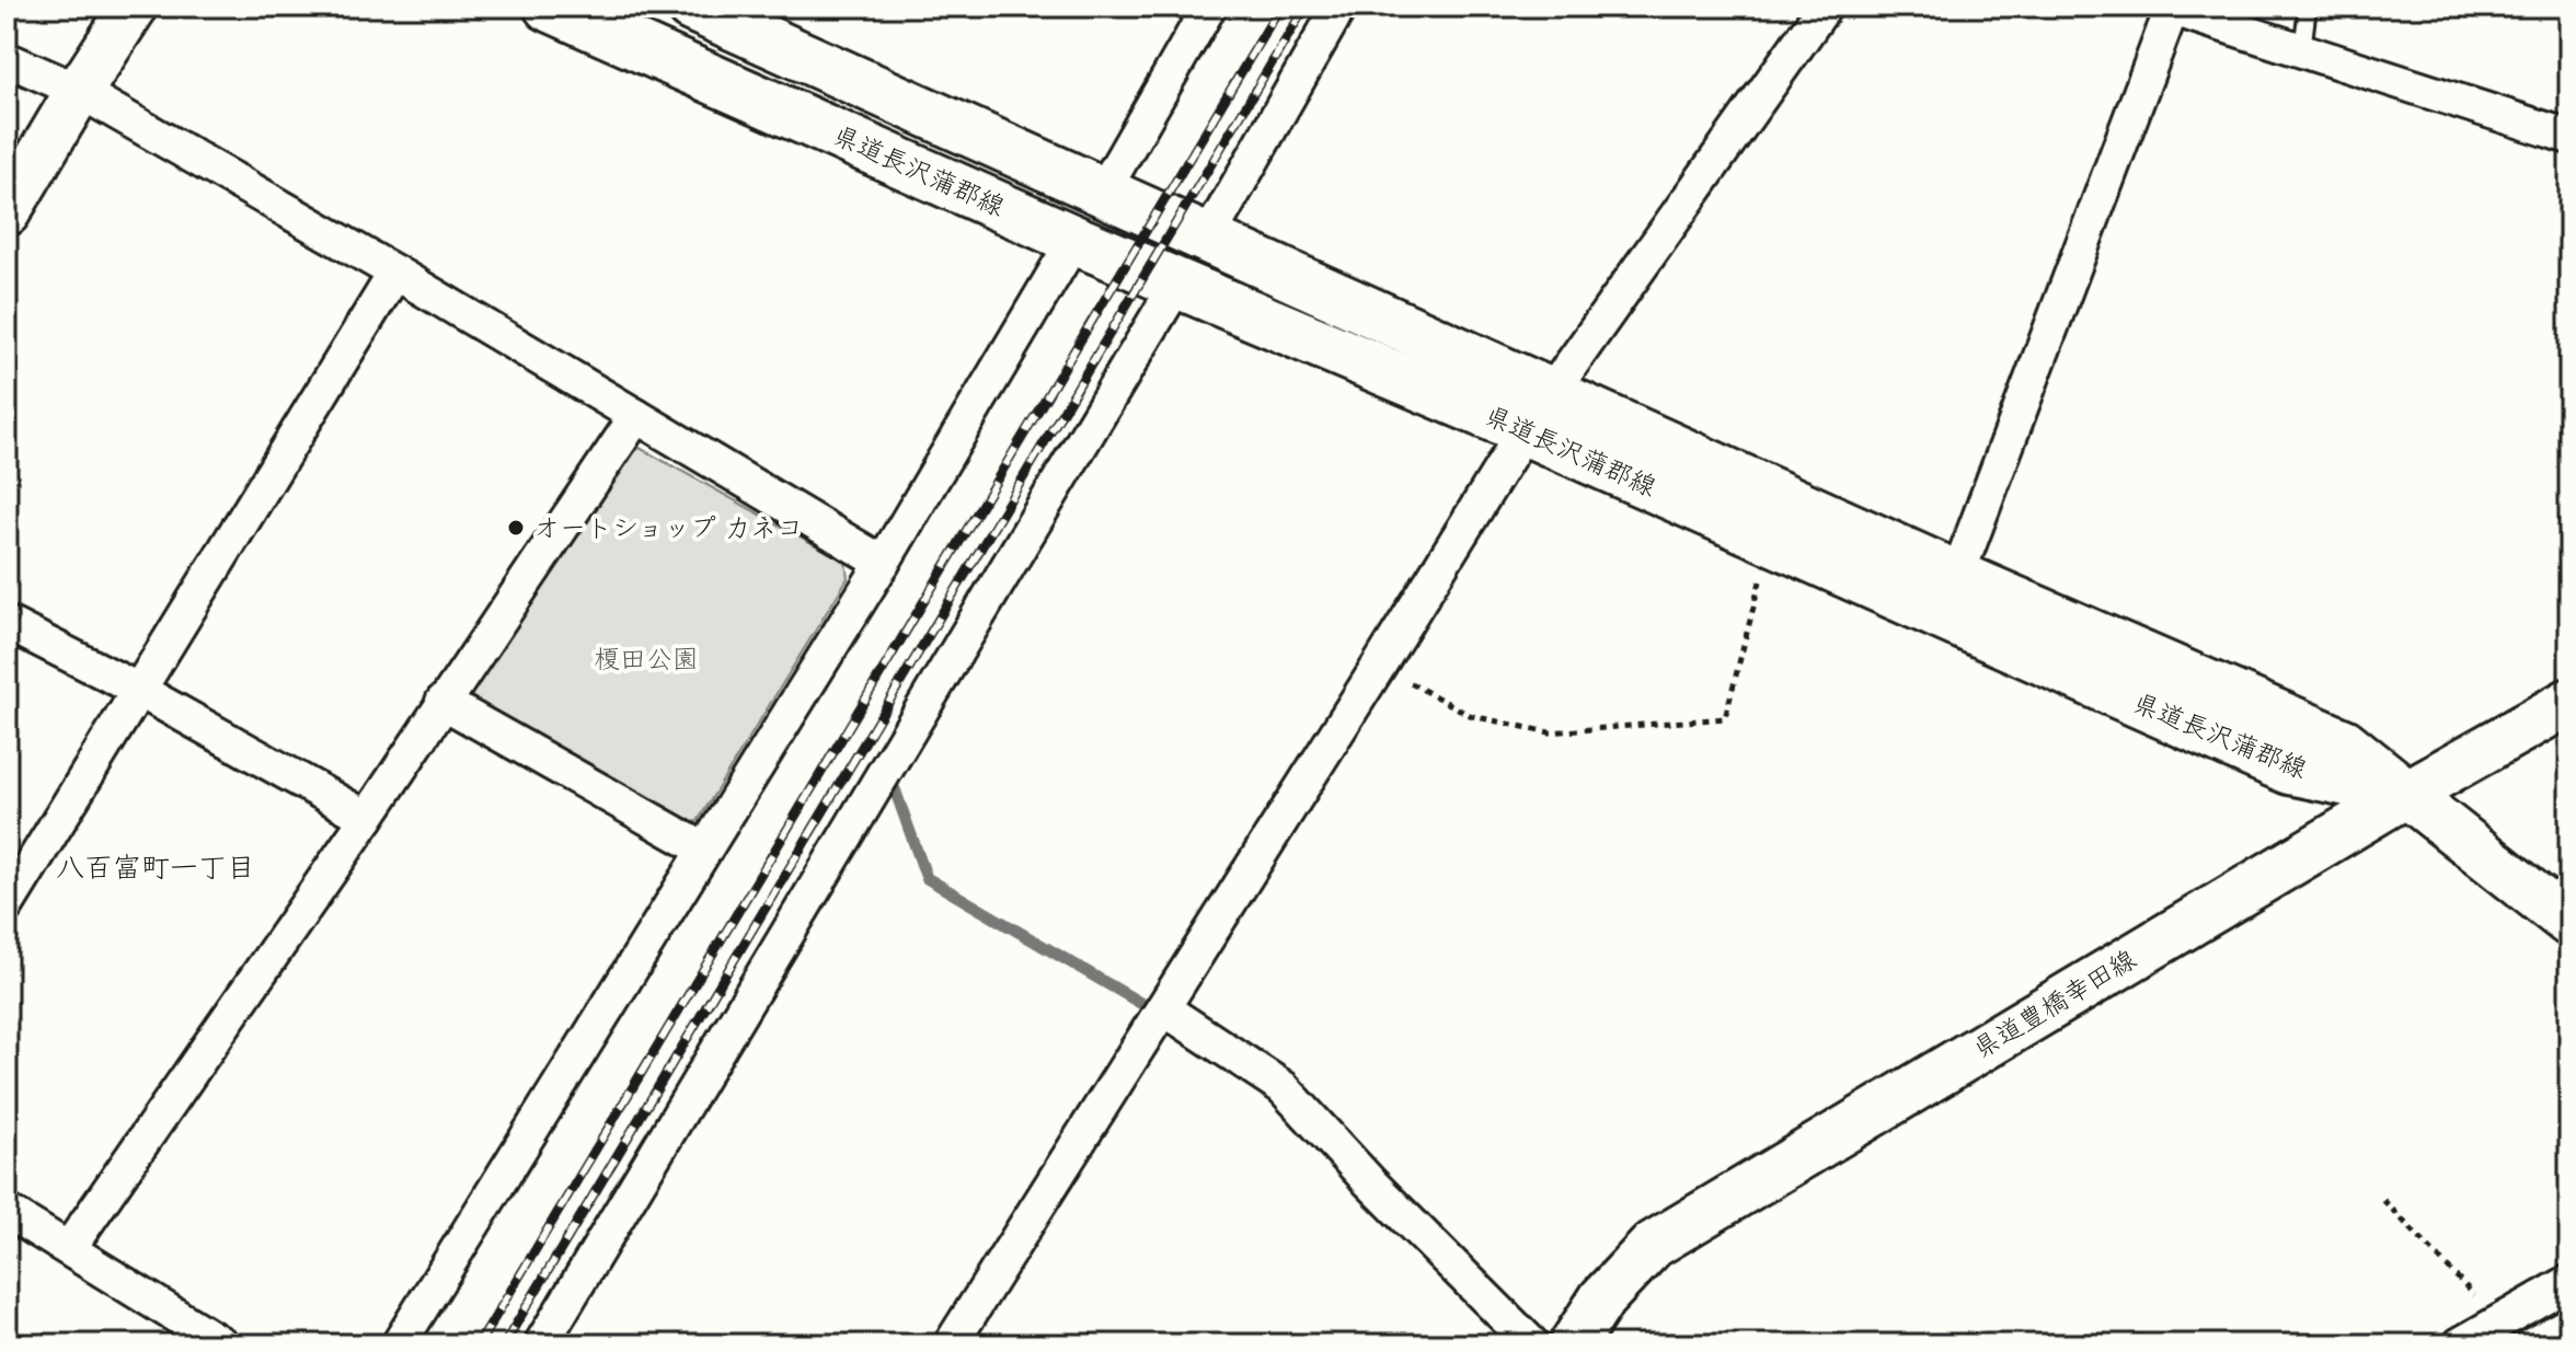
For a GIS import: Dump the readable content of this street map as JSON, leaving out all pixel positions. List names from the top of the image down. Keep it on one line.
{"streets":{"main road":["県道長沢蒲郡線","県道豊橋幸田線"]},"crossings":[["県道長沢蒲郡線","県道豊橋幸田線"]],"districts":["八百富町一丁目"],"parks":["榎田公園"],"places":["オートショップ カネコ"]}
